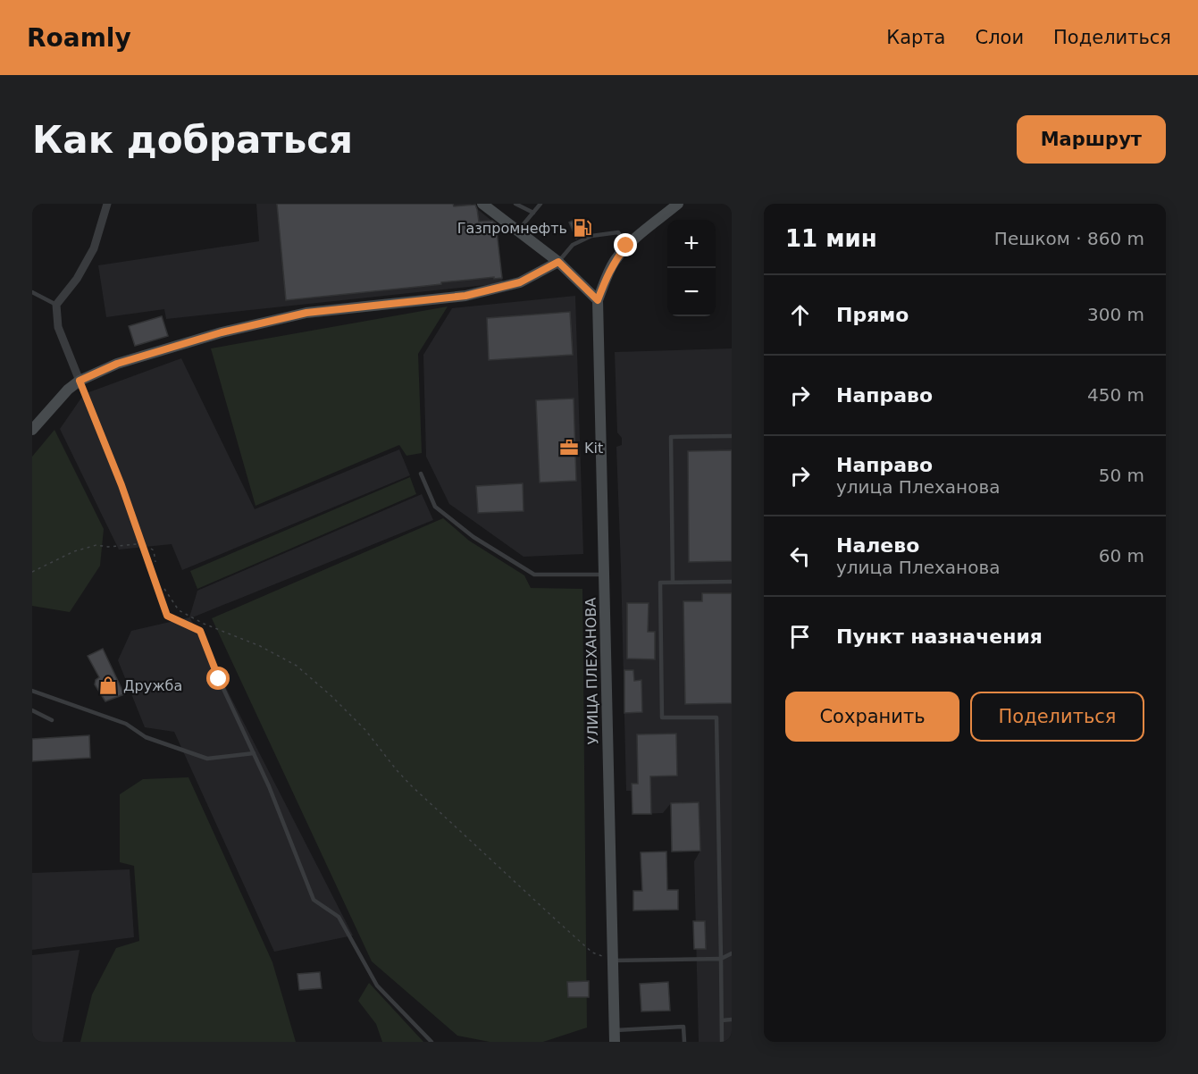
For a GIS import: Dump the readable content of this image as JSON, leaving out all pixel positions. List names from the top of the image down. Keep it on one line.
{"streets":{"main road":["УЛИЦА ПЛЕХАНОВА"]},"places":{"fuel station":["Газпромнефть"],"office":["Kit"],"shop":["Дружба"]},"page":{"header":"Roamly","nav":["Карта","Слои","Поделиться"],"buttons":["Маршрут",["Сохранить","Поделиться"]],"title":"Как добраться","heading":["11 мин","Пешком · 860 m"],"map_buttons":["+","−"],"list":[["Прямо","300 m"],["Направо","450 m"],["Направо","улица Плеханова","50 m"],["Налево","улица Плеханова","60 m"],"Пункт назначения"]}}
